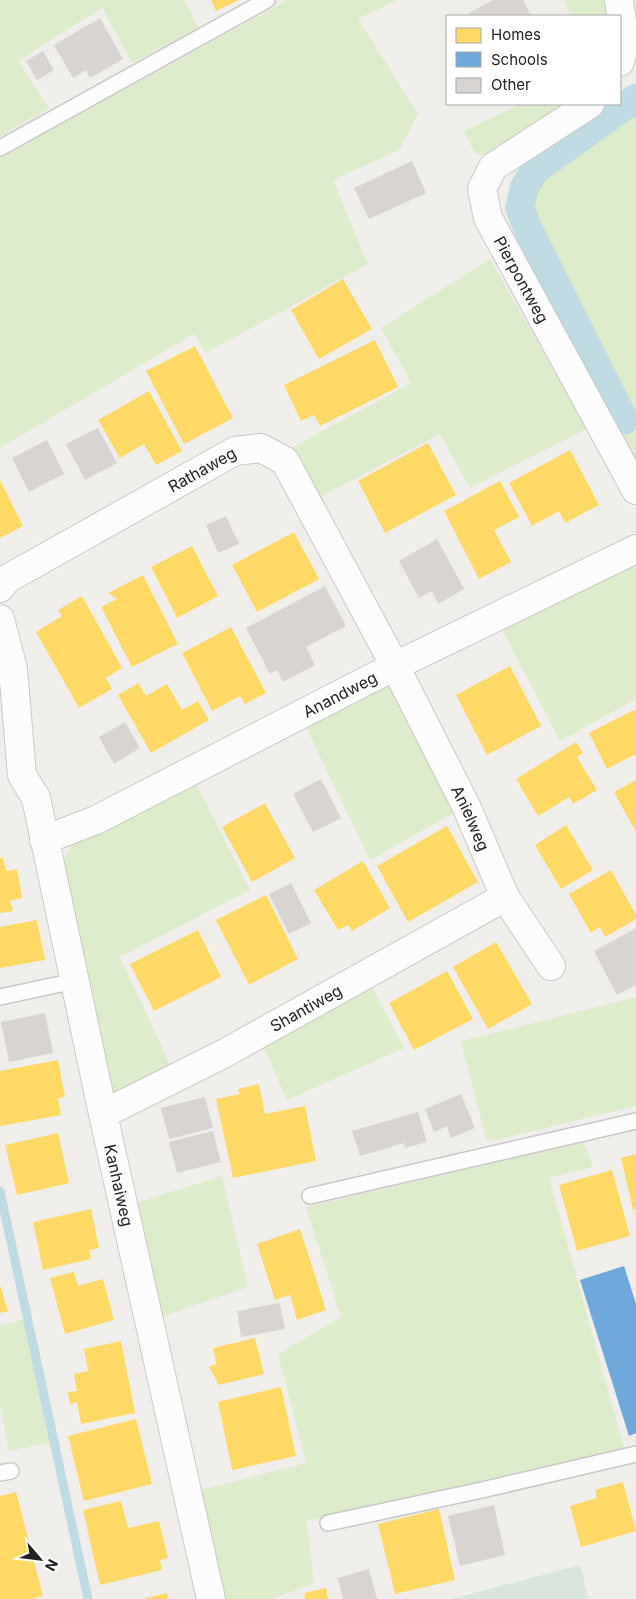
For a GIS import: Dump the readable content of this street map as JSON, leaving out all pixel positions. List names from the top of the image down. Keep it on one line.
{"streets":{"street":["Pierpontweg","Rathaweg","Anandweg","Anielweg","Shantiweg","Kanhaiweg"]},"crossings":[["Rathaweg","Anandweg"],["Rathaweg","Anielweg"],["Anandweg","Anielweg"],["Anandweg","Kanhaiweg"],["Anielweg","Shantiweg"],["Shantiweg","Kanhaiweg"]],"legend":["Homes","Schools","Other"],"north":"bottom right"}
